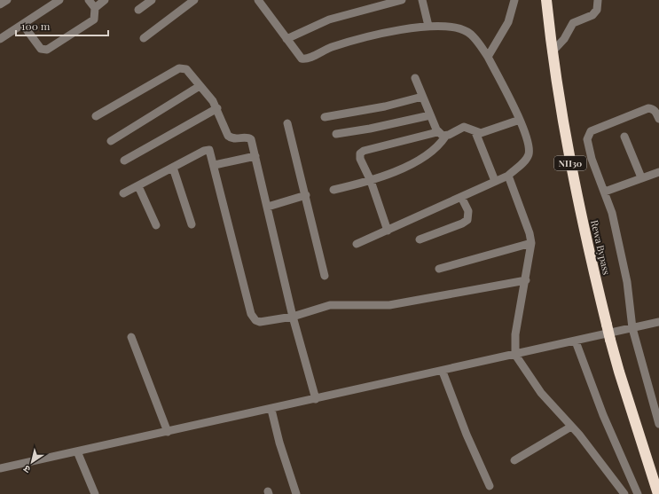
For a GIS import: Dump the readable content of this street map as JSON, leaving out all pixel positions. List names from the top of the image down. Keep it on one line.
{"streets":{"highway":["NH30","Rewa Bypass"]},"scale_bar":"100 m","north":"bottom left"}
